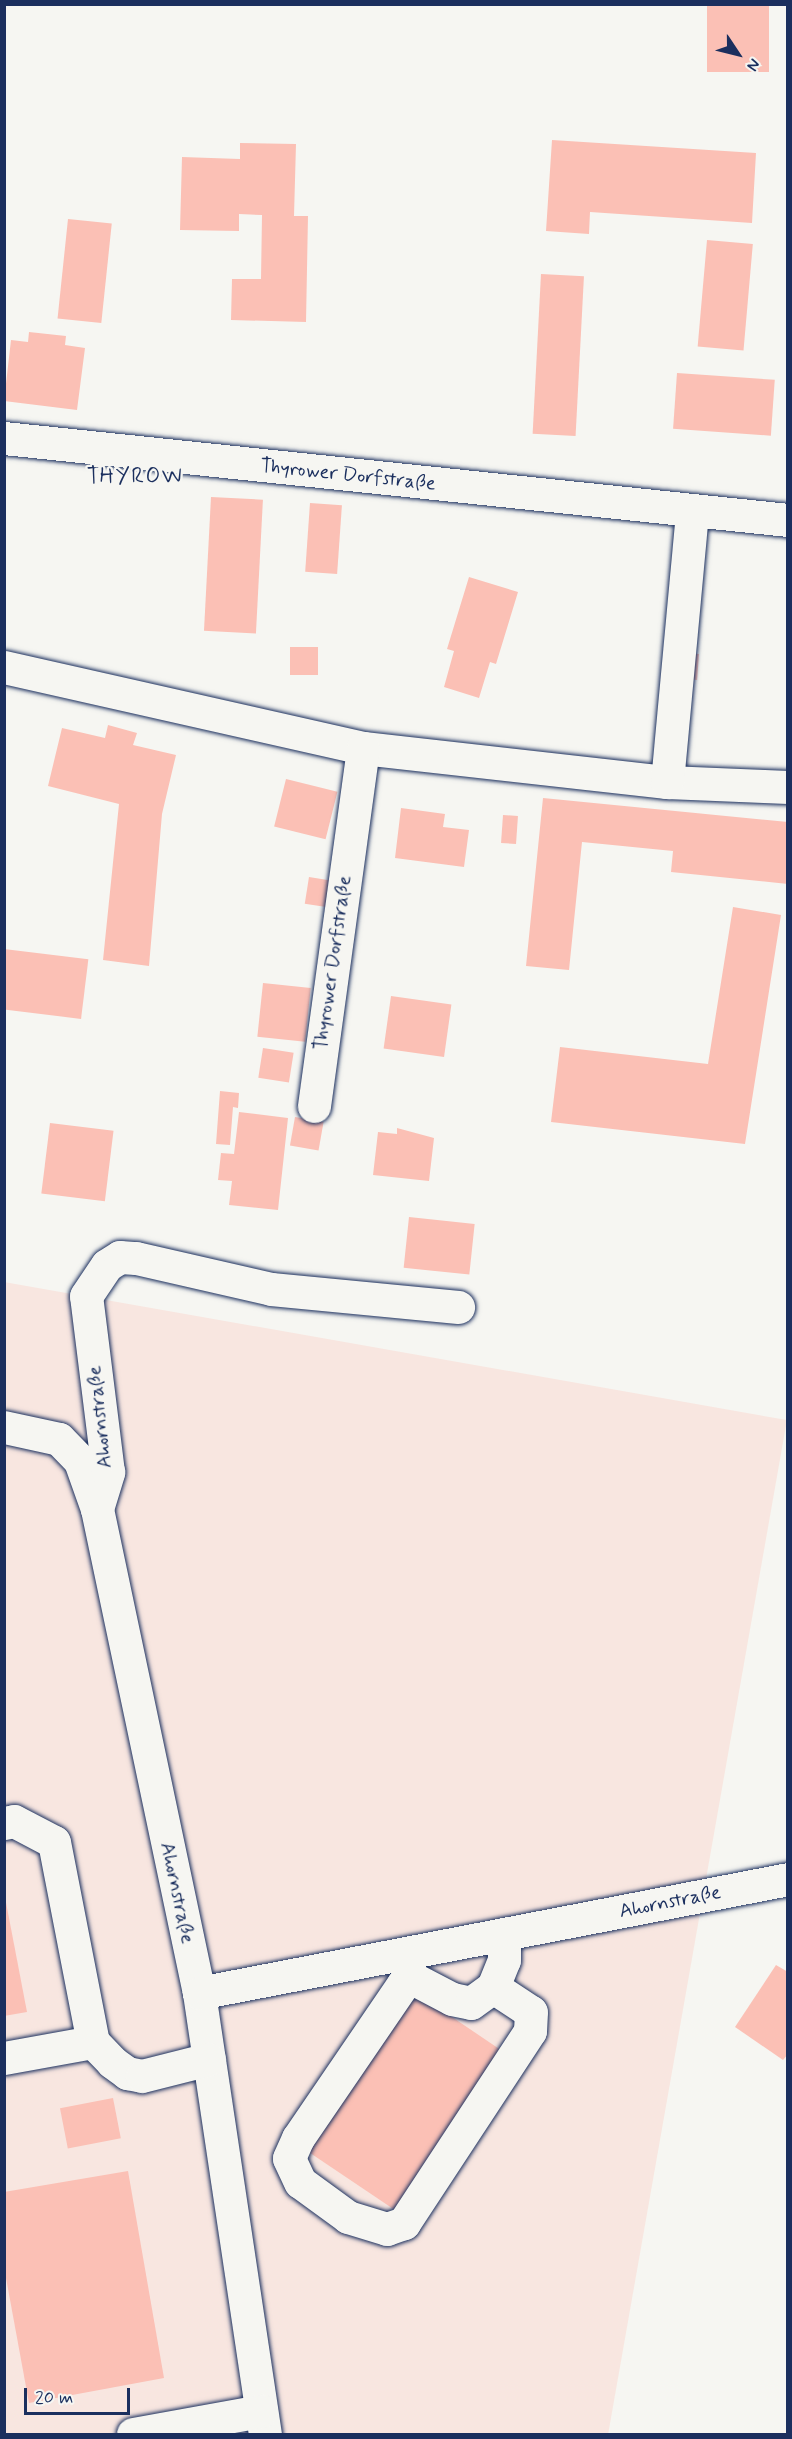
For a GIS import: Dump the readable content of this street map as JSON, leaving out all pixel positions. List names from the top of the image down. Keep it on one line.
{"streets":{"street":["Thyrower Dorfstraße","Ahornstraße"]},"districts":["THYROW"],"scale_bar":"20 m","north":"bottom right"}
